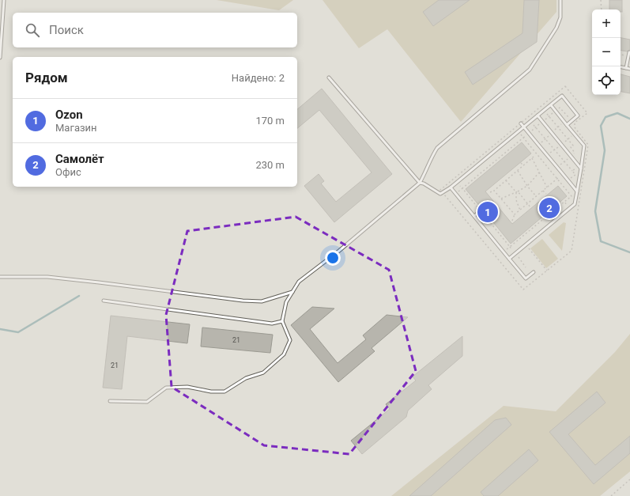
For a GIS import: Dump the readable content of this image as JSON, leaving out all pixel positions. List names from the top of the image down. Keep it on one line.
{"house_numbers":["21","21"],"page":{"map_buttons":["+","−"],"search":"Поиск","heading":["Рядом","Найдено: 2"],"list":[{"mark":"1","name":"Ozon","note":"Магазин","value":"170 m"},{"mark":"2","name":"Самолёт","note":"Офис","value":"230 m"}],"pins":["2","1"]}}
